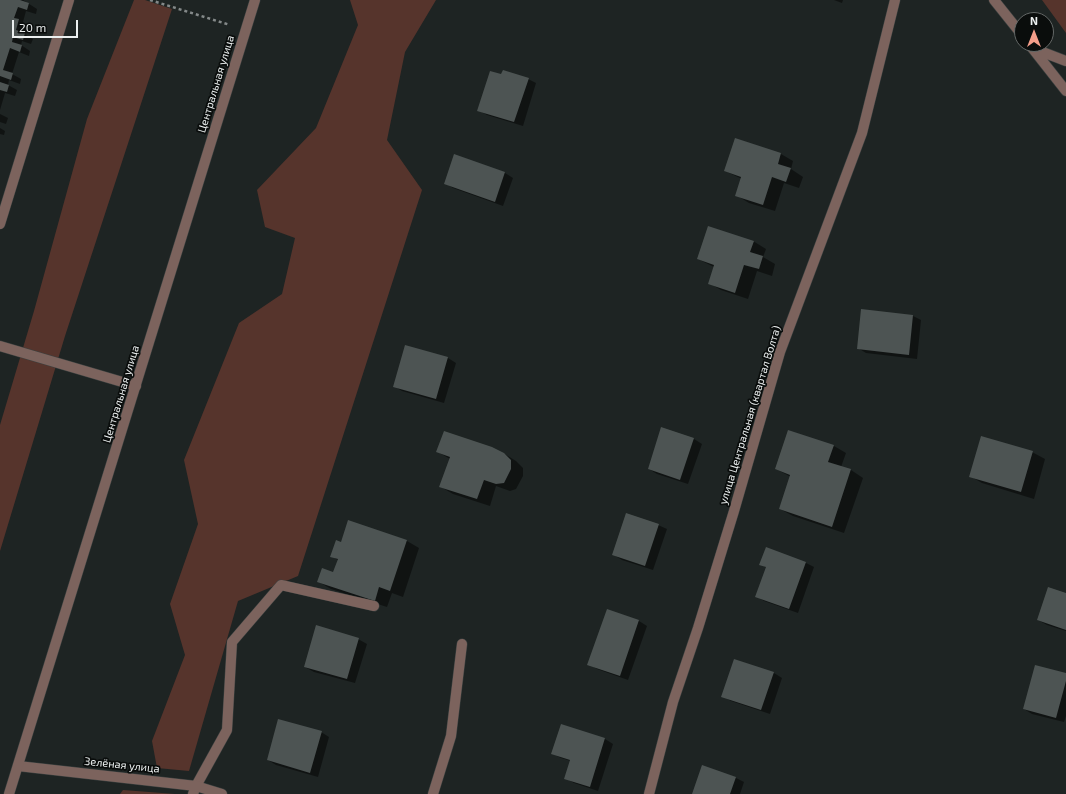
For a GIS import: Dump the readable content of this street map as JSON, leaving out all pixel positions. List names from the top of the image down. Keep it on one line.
{"streets":{"street":["Центральная улица","улица Центральная (квартал Волта)","Зелёная улица"]},"crossings":[["Центральная улица","Зелёная улица"]],"scale_bar":"20 m","north":"top"}
